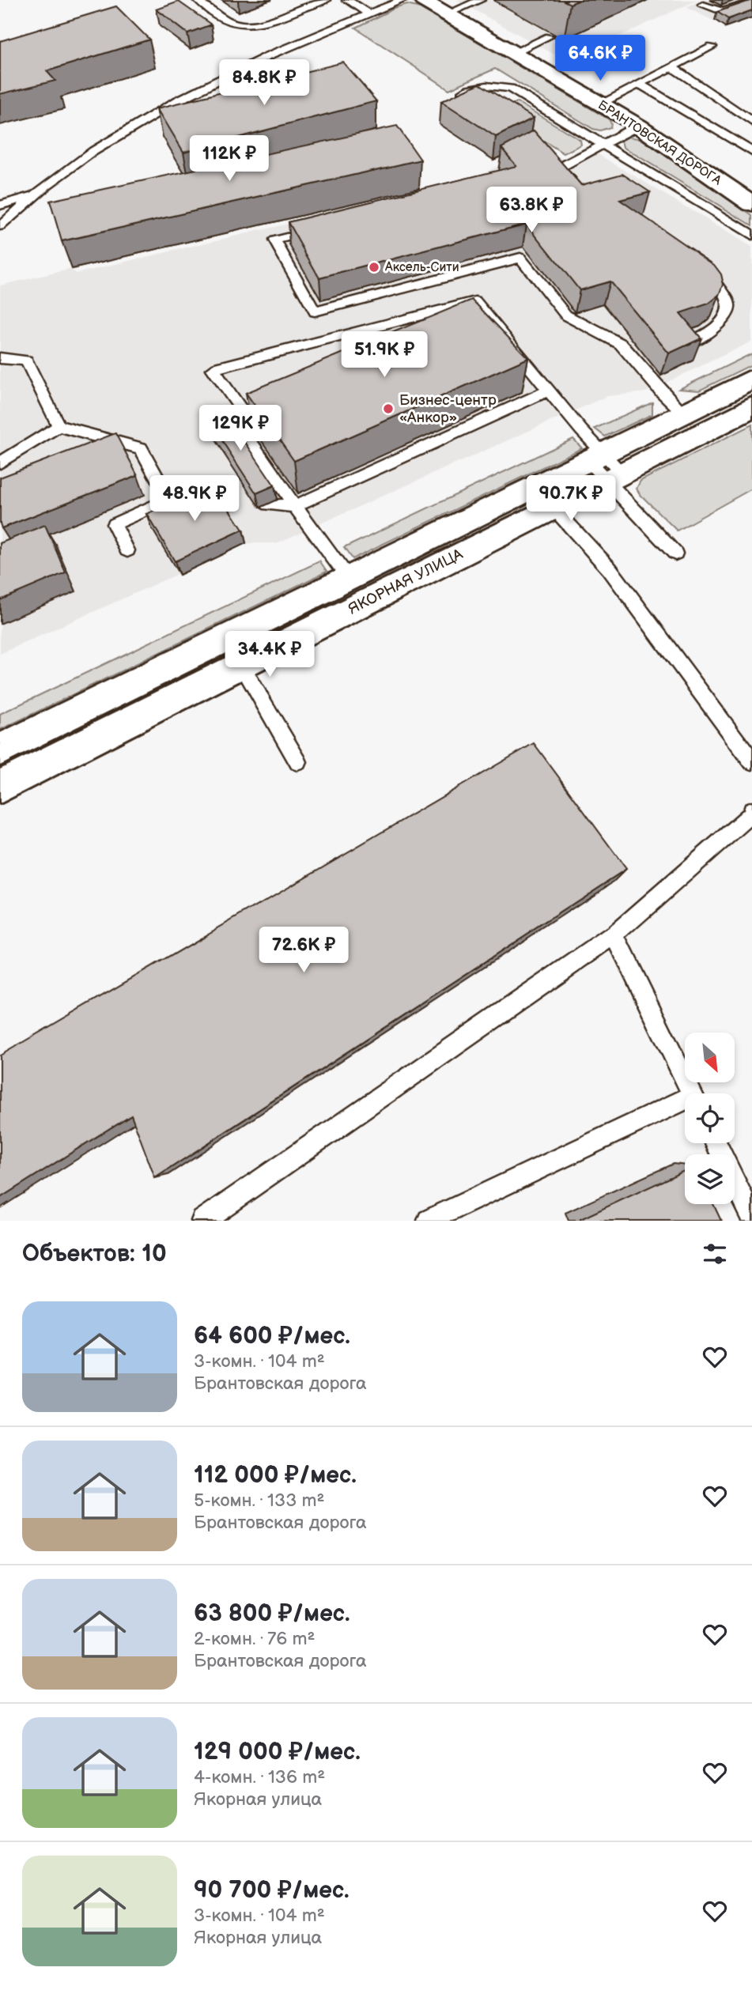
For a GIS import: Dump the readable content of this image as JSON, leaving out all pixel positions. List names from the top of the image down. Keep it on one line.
{"streets":{"street":["БРАНТОВСКАЯ ДОРОГА","ЯКОРНАЯ УЛИЦА"]},"places":["Аксель-Сити","Бизнес-центр «Анкор»"],"north":"bottom right","page":{"price":["64.6K ₽","84.8K ₽","112K ₽","63.8K ₽","51.9K ₽","129K ₽","48.9K ₽","90.7K ₽","34.4K ₽","72.6K ₽"],"heading":"Объектов: 10","list":[{"name":"64 600 ₽/мес.","note":"3-комн. · 104 m² · Брантовская дорога"},{"name":"112 000 ₽/мес.","note":"5-комн. · 133 m² · Брантовская дорога"},{"name":"63 800 ₽/мес.","note":"2-комн. · 76 m² · Брантовская дорога"},{"name":"129 000 ₽/мес.","note":"4-комн. · 136 m² · Якорная улица"},{"name":"90 700 ₽/мес.","note":"3-комн. · 104 m² · Якорная улица"}]}}
